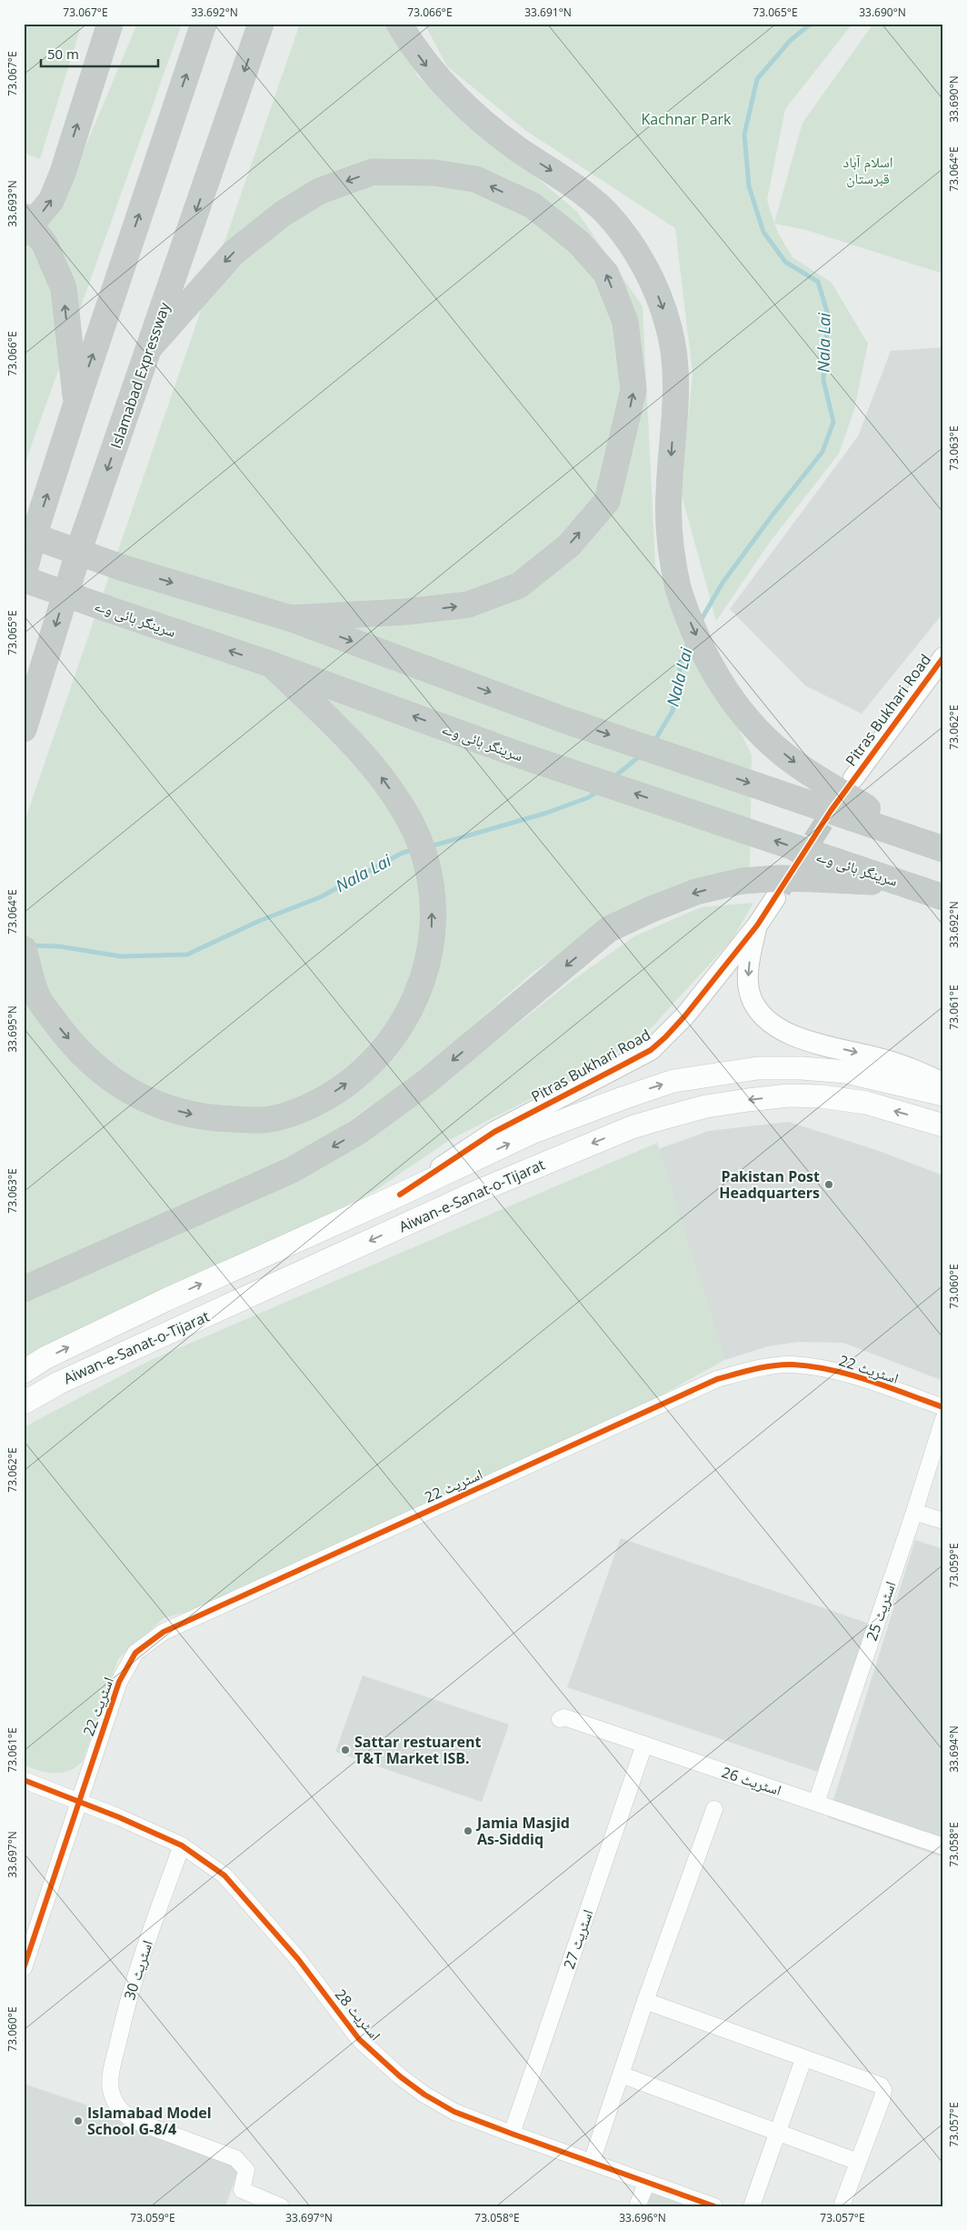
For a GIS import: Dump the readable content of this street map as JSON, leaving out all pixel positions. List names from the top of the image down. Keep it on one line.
{"streets":{"highway":["Islamabad Expressway","سرینگر ہائی وے"],"main road":["Aiwan-e-Sanat-o-Tijarat"],"street":["Pitras Bukhari Road","اسٹریٹ 22","اسٹریٹ 25","اسٹریٹ 26","اسٹریٹ 27","اسٹریٹ 30","اسٹریٹ 28"]},"crossings":[["Pitras Bukhari Road","Aiwan-e-Sanat-o-Tijarat"],["اسٹریٹ 22","اسٹریٹ 28"],["اسٹریٹ 25","اسٹریٹ 26"],["اسٹریٹ 26","اسٹریٹ 27"],["اسٹریٹ 27","اسٹریٹ 28"],["اسٹریٹ 30","اسٹریٹ 28"]],"water":["Nala Lai"],"parks":["Kachnar Park","اسلام آباد قبرستان"],"places":["Pakistan Post Headquarters","Sattar restuarent T&T Market ISB.","Jamia Masjid As-Siddiq","Islamabad Model School G-8/4"],"scale_bar":"50 m","coordinates":["73.067°E","33.692°N","73.066°E","33.691°N","73.065°E","33.690°N","73.064°E","33.693°N","73.063°E","73.062°E","73.061°E","33.695°N","73.060°E","73.059°E","33.694°N","73.058°E","33.697°N","73.057°E","33.696°N"]}
